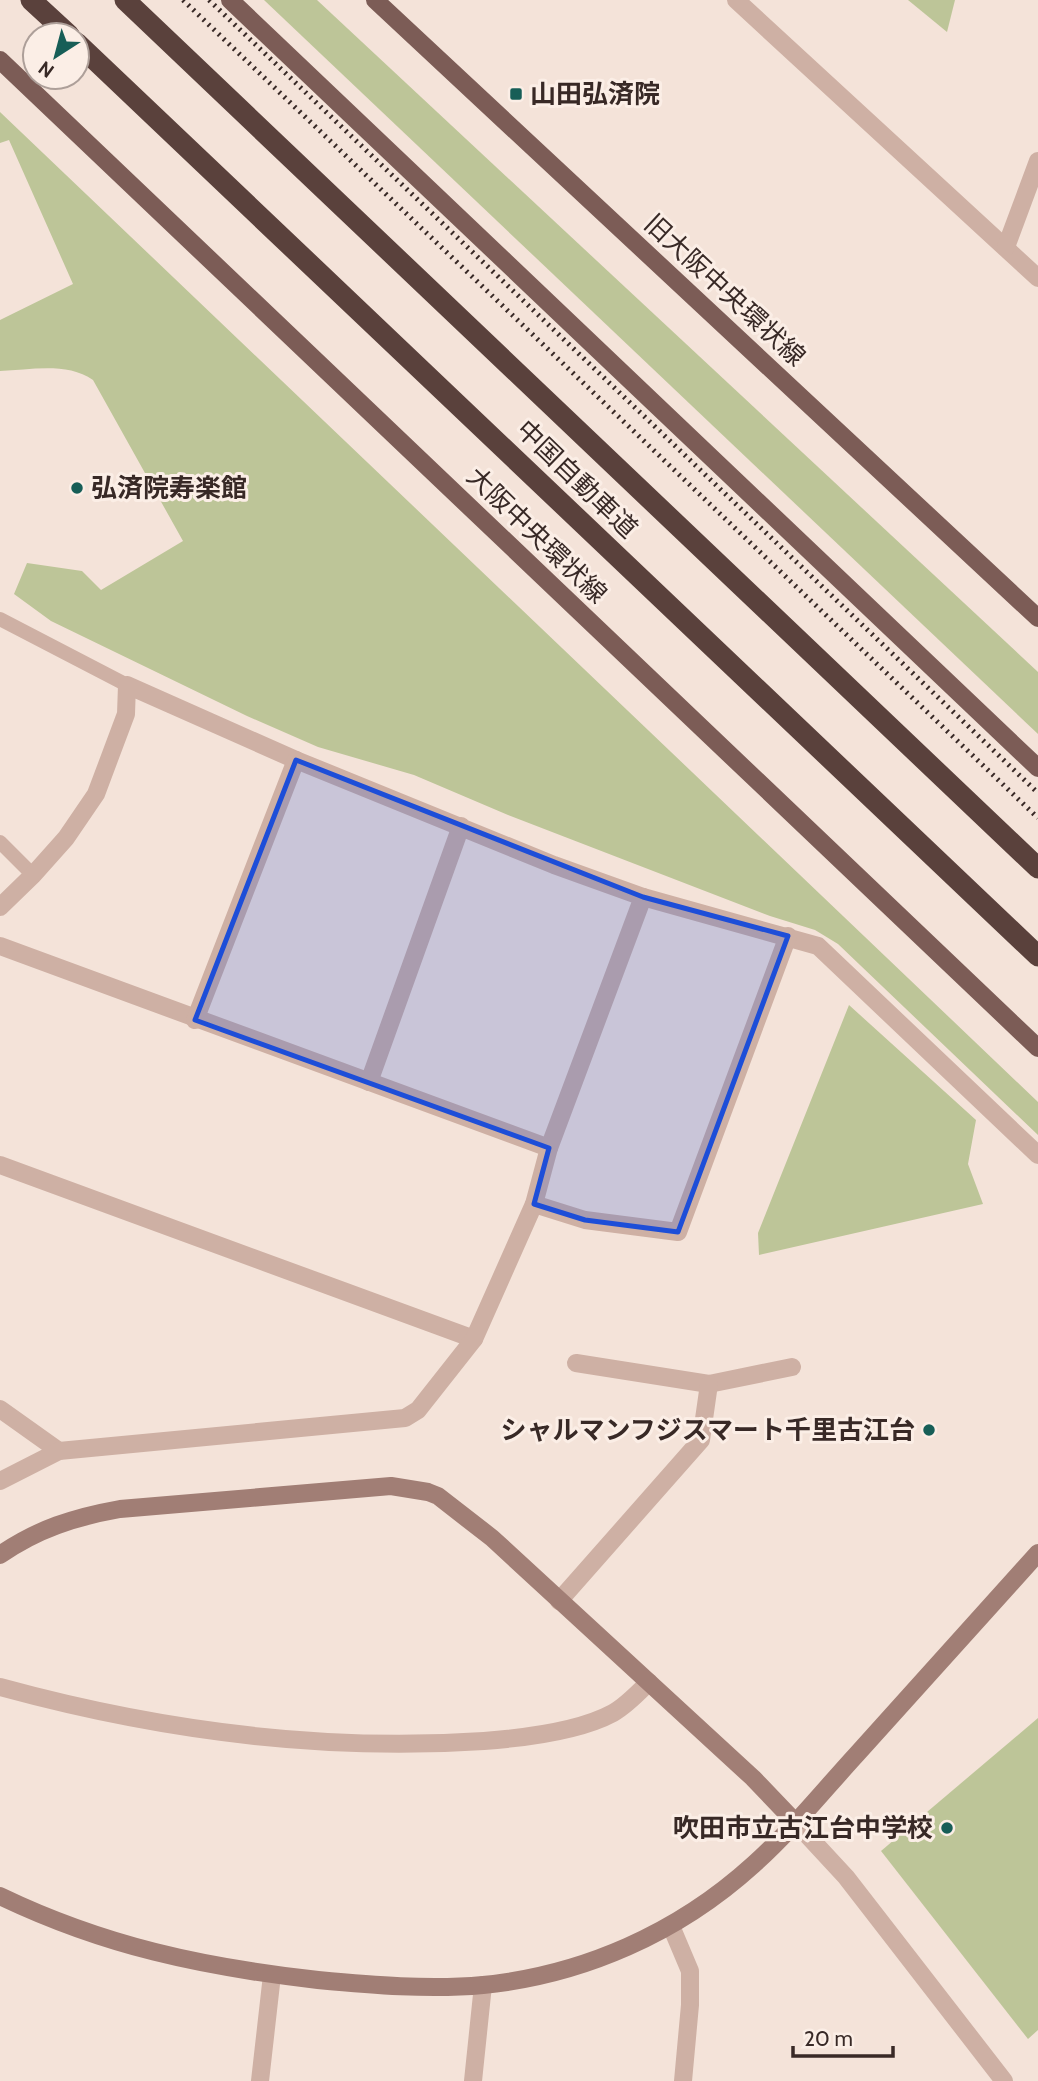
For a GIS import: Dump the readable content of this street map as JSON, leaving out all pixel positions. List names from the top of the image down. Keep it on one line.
{"streets":{"highway":["中国自動車道"],"main road":["旧大阪中央環状線","大阪中央環状線"]},"places":{"transit":["山田弘済院"],"other":["弘済院寿楽館","シャルマンフジスマート千里古江台","吹田市立古江台中学校"]},"scale_bar":"20 m","north":"bottom left"}
